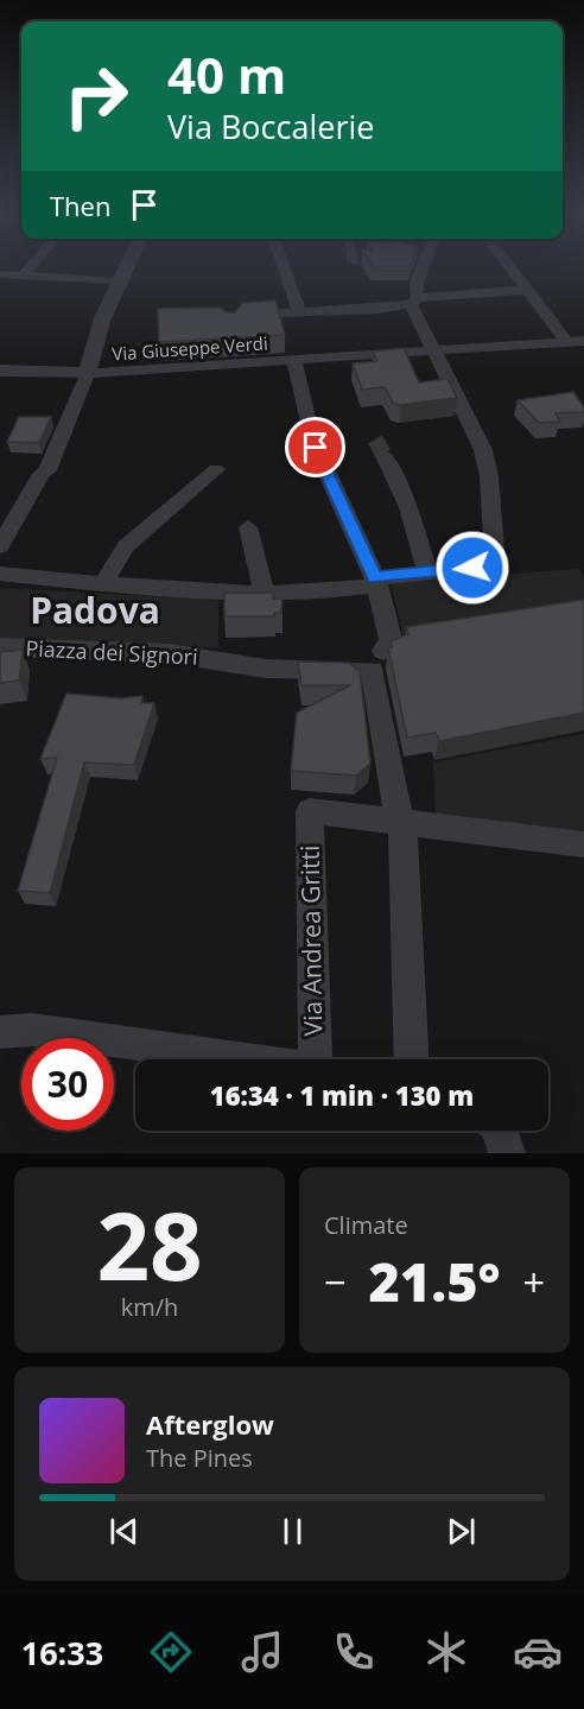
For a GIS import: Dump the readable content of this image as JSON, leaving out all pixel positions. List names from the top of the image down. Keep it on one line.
{"streets":{"street":["Via Giuseppe Verdi","Piazza dei Signori","Via Andrea Gritti"]},"districts":["Padova"],"page":{"turn":["40 m","Via Boccalerie"],"then":"Then","limit":"30","trip":"16:34 · 1 min · 130 m","tile":[["28","km/h"],"Climate"],"heat":["−","21.5°","+"],"song":["Afterglow","The Pines"],"tabs":"16:33"}}
